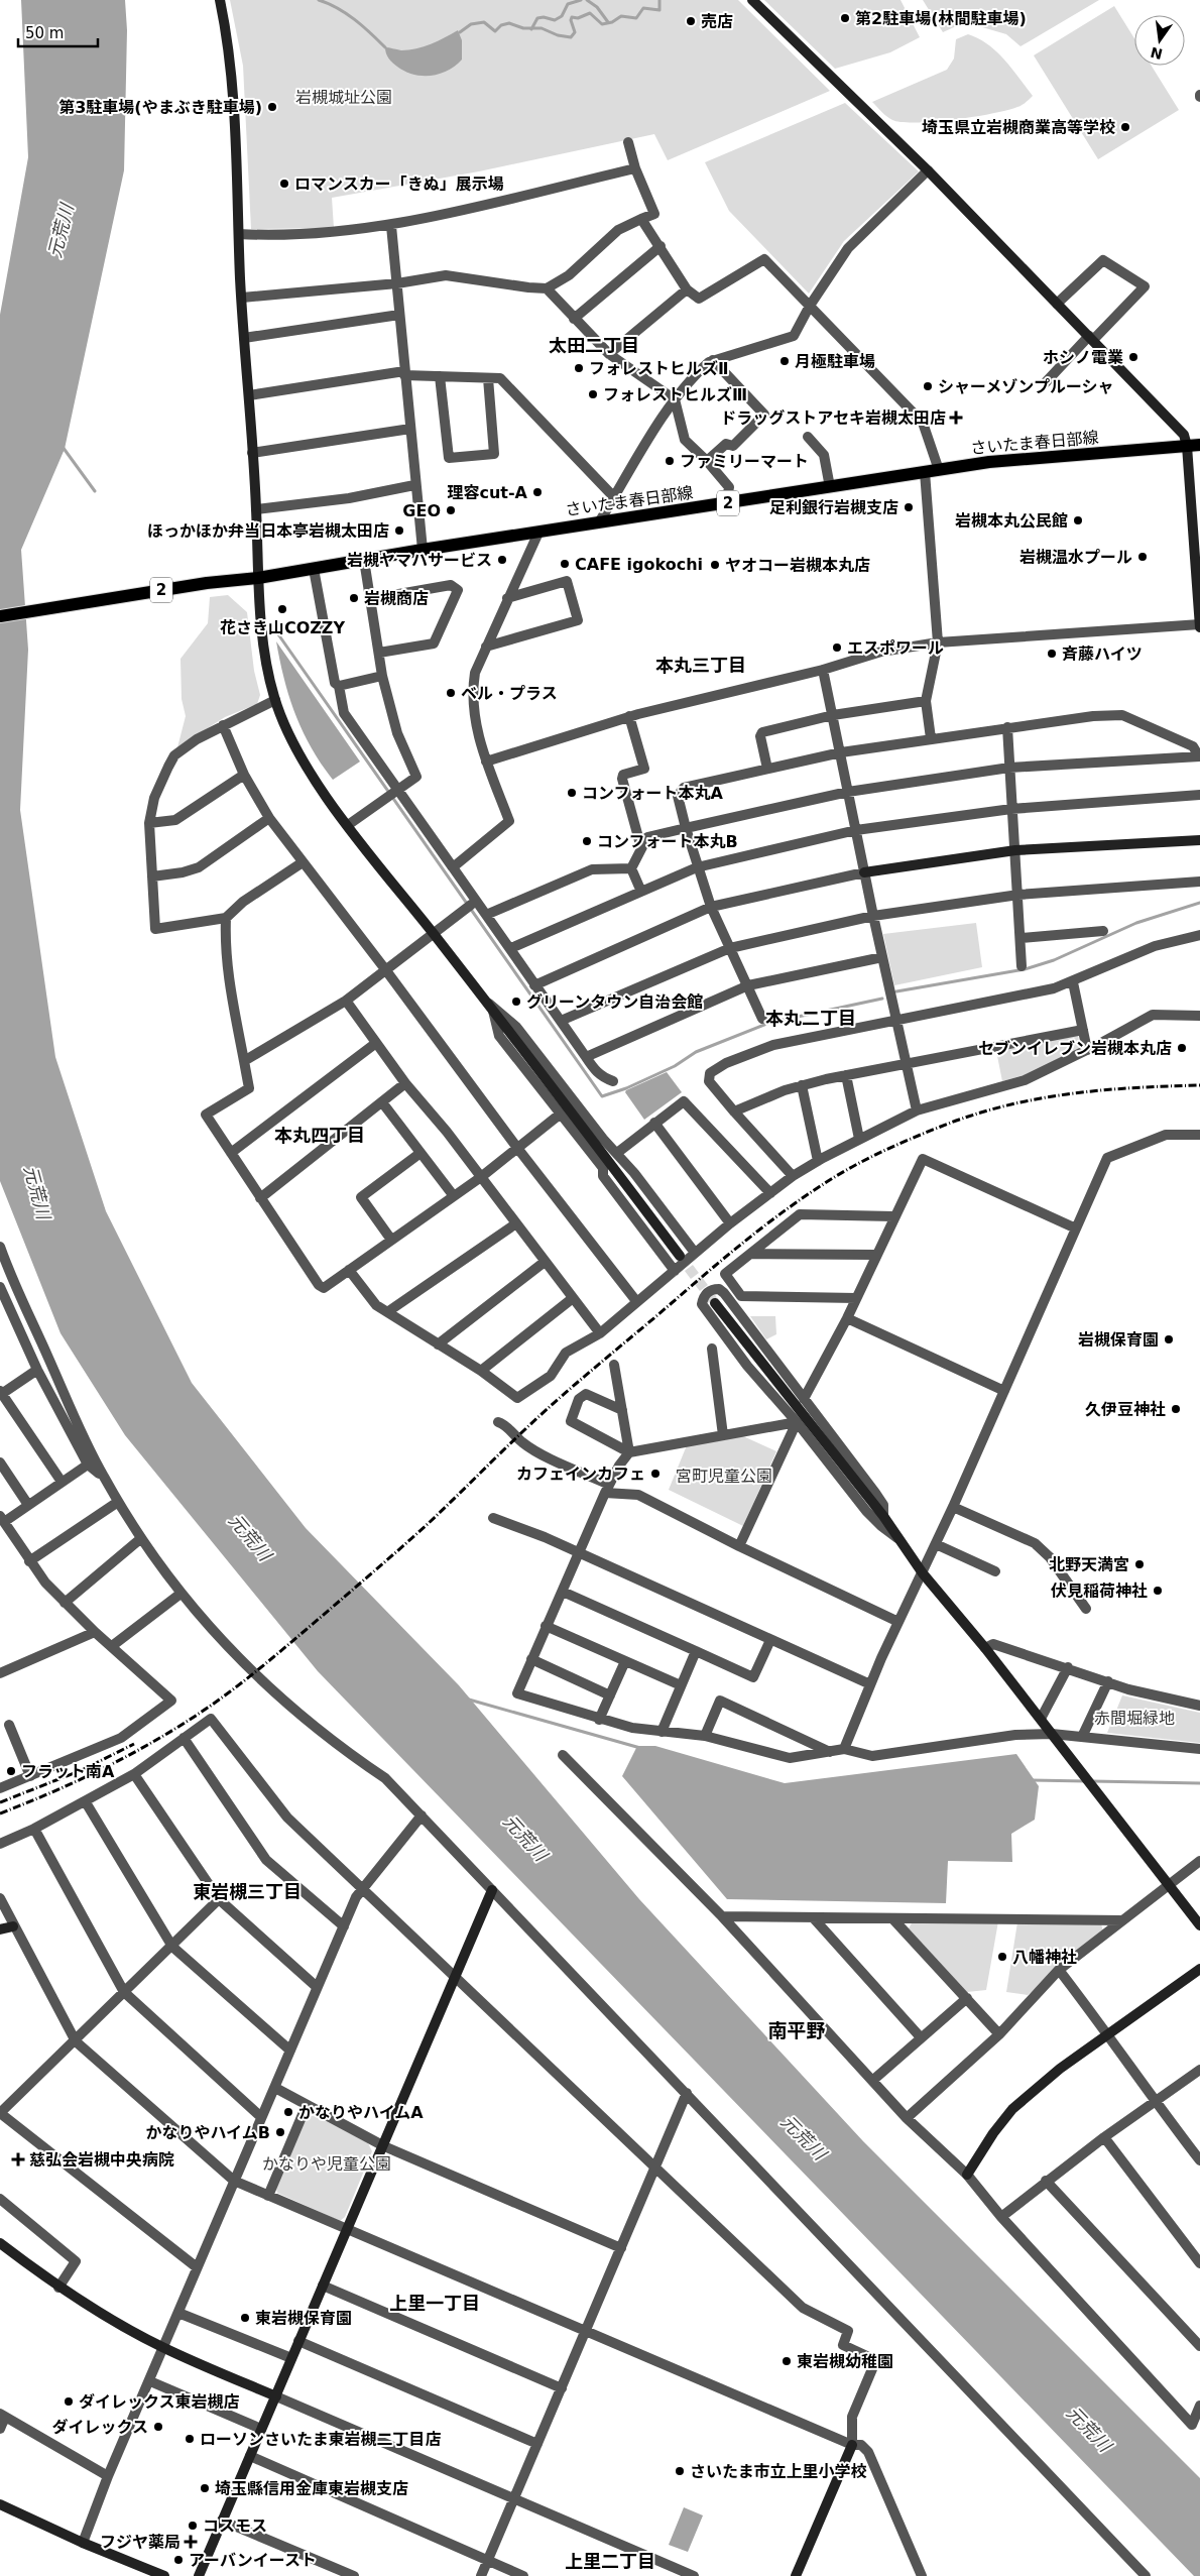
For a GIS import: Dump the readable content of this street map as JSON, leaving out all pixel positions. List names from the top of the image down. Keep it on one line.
{"streets":{"main road":["さいたま春日部線","2"]},"districts":["太田二丁目","本丸三丁目","本丸二丁目","本丸四丁目","東岩槻三丁目","南平野","上里一丁目","上里二丁目"],"water":["元荒川"],"parks":["岩槻城址公園","宮町児童公園","赤間堀緑地","かなりや児童公園"],"places":{"other":["第2駐車場(林間駐車場)","売店","第3駐車場(やまぶき駐車場)","埼玉県立岩槻商業高等学校","ロマンスカー「きぬ」展示場","ホシノ電業","月極駐車場","フォレストヒルズⅡ","シャーメゾンプルーシャ","フォレストヒルズⅢ","ファミリーマート","理容cut-A","足利銀行岩槻支店","GEO","岩槻本丸公民館","ほっかほか弁当日本亭岩槻太田店","岩槻温水プール","岩槻ヤマハサービス","CAFE igokochi","ヤオコー岩槻本丸店","岩槻商店","花さき山COZZY","エスポワール","斉藤ハイツ","ベル・プラス","コンフォート本丸A","コンフォート本丸B","グリーンタウン自治会館","セブンイレブン岩槻本丸店","岩槻保育園","久伊豆神社","カフェインカフェ","北野天満宮","伏見稲荷神社","フラット南A","八幡神社","かなりやハイムA","かなりやハイムB","東岩槻保育園","東岩槻幼稚園","ダイレックス東岩槻店","ダイレックス","ローソンさいたま東岩槻二丁目店","さいたま市立上里小学校","埼玉縣信用金庫東岩槻支店","コスモス","アーバンイースト"],"health":["ドラッグストアセキ岩槻太田店","慈弘会岩槻中央病院","フジヤ薬局"]},"scale_bar":"50 m","north":"bottom"}
